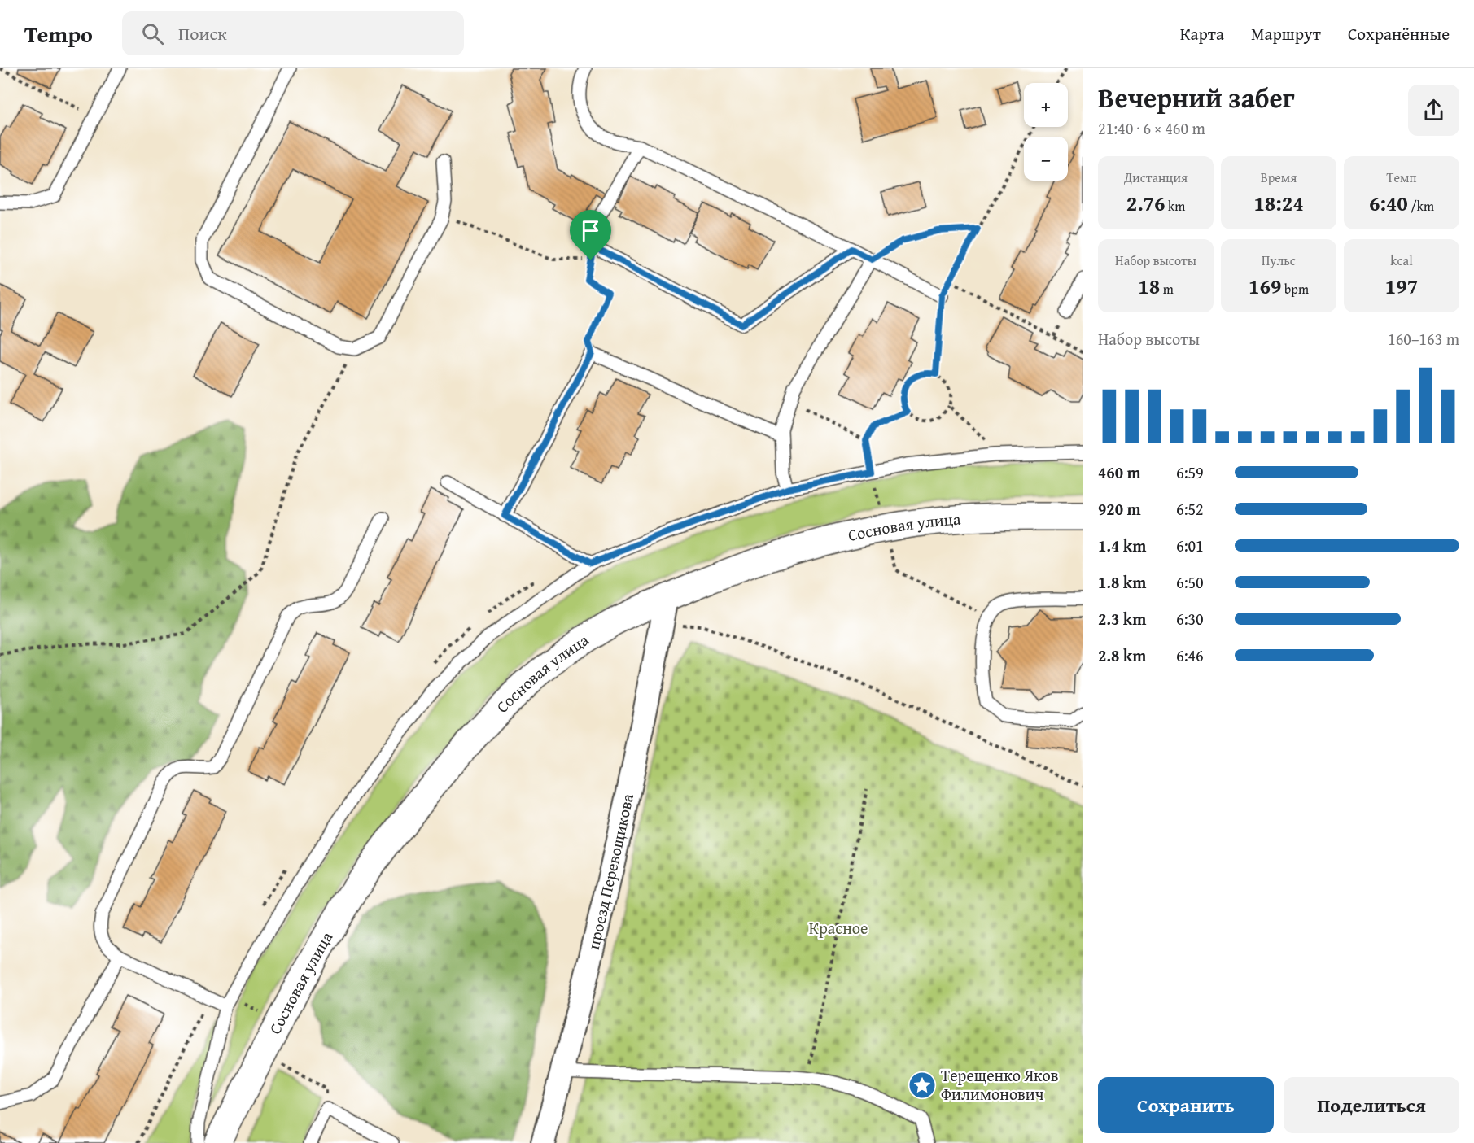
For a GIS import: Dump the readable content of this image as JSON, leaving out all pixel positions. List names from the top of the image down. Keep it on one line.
{"streets":{"street":["Сосновая улица","проезд Перевощикова"]},"crossings":[["Сосновая улица","проезд Перевощикова"]],"parks":["Красное"],"places":{"place":["Терещенко Яков Филимонович"]},"page":{"header":"Tempo","search":"Поиск","nav":["Карта","Маршрут","Сохранённые"],"heading":["Вечерний забег","21:40 · 6 × 460 m"],"map_buttons":["+","−"],"stats":[["Дистанция","2.76 km"],["Время","18:24"],["Темп","6:40 /km"],["Набор высоты","18 m"],["Пульс","169 bpm"],["kcal","197"]],"chart":["Набор высоты","160–163 m"],"list":[{"name":"460 m","note":"6:59"},{"name":"920 m","note":"6:52"},{"name":"1.4 km","note":"6:01"},{"name":"1.8 km","note":"6:50"},{"name":"2.3 km","note":"6:30"},{"name":"2.8 km","note":"6:46"}],"buttons":["Сохранить","Поделиться"]}}
